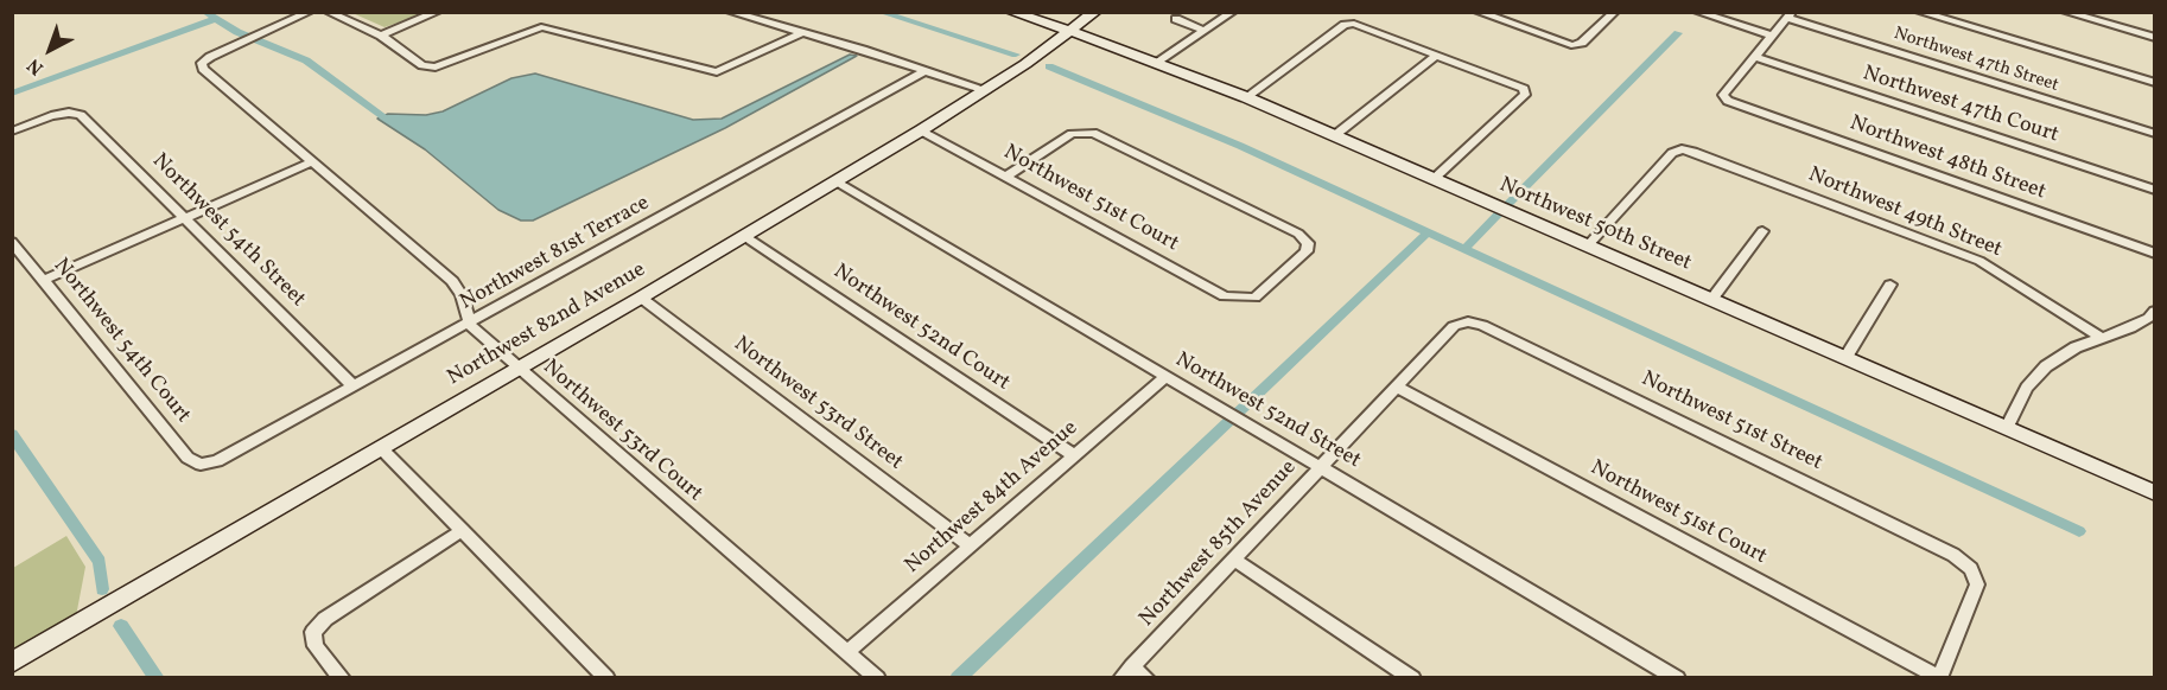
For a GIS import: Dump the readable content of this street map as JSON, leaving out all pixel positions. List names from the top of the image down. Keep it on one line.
{"streets":{"street":["Northwest 47th Street","Northwest 47th Court","Northwest 48th Street","Northwest 51st Court","Northwest 49th Street","Northwest 50th Street","Northwest 54th Street","Northwest 81st Terrace","Northwest 82nd Avenue","Northwest 52nd Court","Northwest 54th Court","Northwest 53rd Street","Northwest 52nd Street","Northwest 51st Street","Northwest 53rd Court","Northwest 84th Avenue","Northwest 85th Avenue"]},"crossings":[["Northwest 47th Court","Northwest 48th Street"],["Northwest 51st Court","Northwest 82nd Avenue"],["Northwest 51st Court","Northwest 51st Street"],["Northwest 51st Court","Northwest 85th Avenue"],["Northwest 49th Street","Northwest 50th Street"],["Northwest 50th Street","Northwest 82nd Avenue"],["Northwest 54th Street","Northwest 81st Terrace"],["Northwest 81st Terrace","Northwest 54th Court"],["Northwest 81st Terrace","Northwest 53rd Court"],["Northwest 82nd Avenue","Northwest 52nd Court"],["Northwest 82nd Avenue","Northwest 53rd Street"],["Northwest 82nd Avenue","Northwest 52nd Street"],["Northwest 82nd Avenue","Northwest 53rd Court"],["Northwest 52nd Court","Northwest 84th Avenue"],["Northwest 53rd Street","Northwest 84th Avenue"],["Northwest 52nd Street","Northwest 84th Avenue"],["Northwest 52nd Street","Northwest 85th Avenue"],["Northwest 51st Street","Northwest 85th Avenue"],["Northwest 53rd Court","Northwest 84th Avenue"]],"north":"bottom left"}
